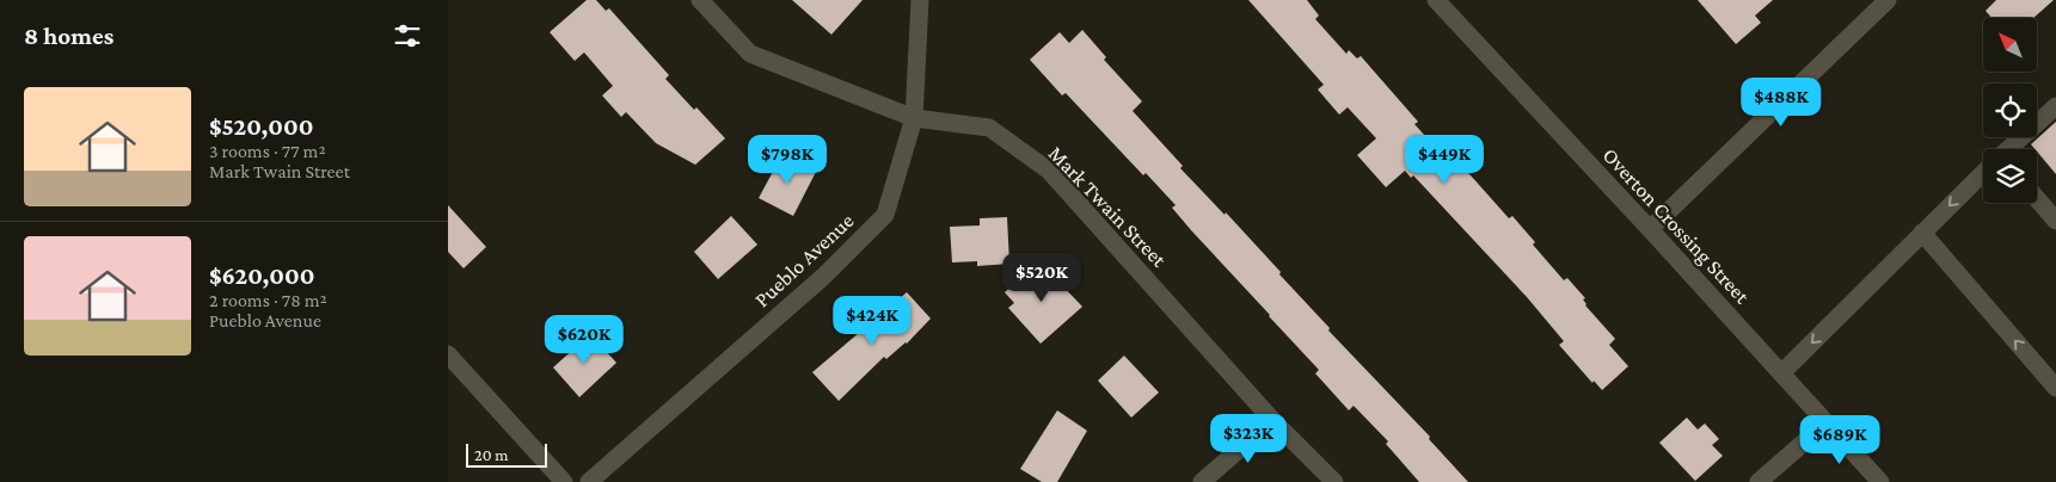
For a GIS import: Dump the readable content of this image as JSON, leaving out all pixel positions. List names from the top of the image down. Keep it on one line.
{"streets":{"street":["Mark Twain Street","Overton Crossing Street","Pueblo Avenue"]},"crossings":[["Mark Twain Street","Pueblo Avenue"]],"scale_bar":"20 m","north":"top left","page":{"heading":"8 homes","list":[{"name":"$520,000","note":"3 rooms · 77 m² · Mark Twain Street"},{"name":"$620,000","note":"2 rooms · 78 m² · Pueblo Avenue"}],"price":["$488K","$798K","$449K","$520K","$424K","$620K","$323K","$689K"],"scale":"20 m"}}
